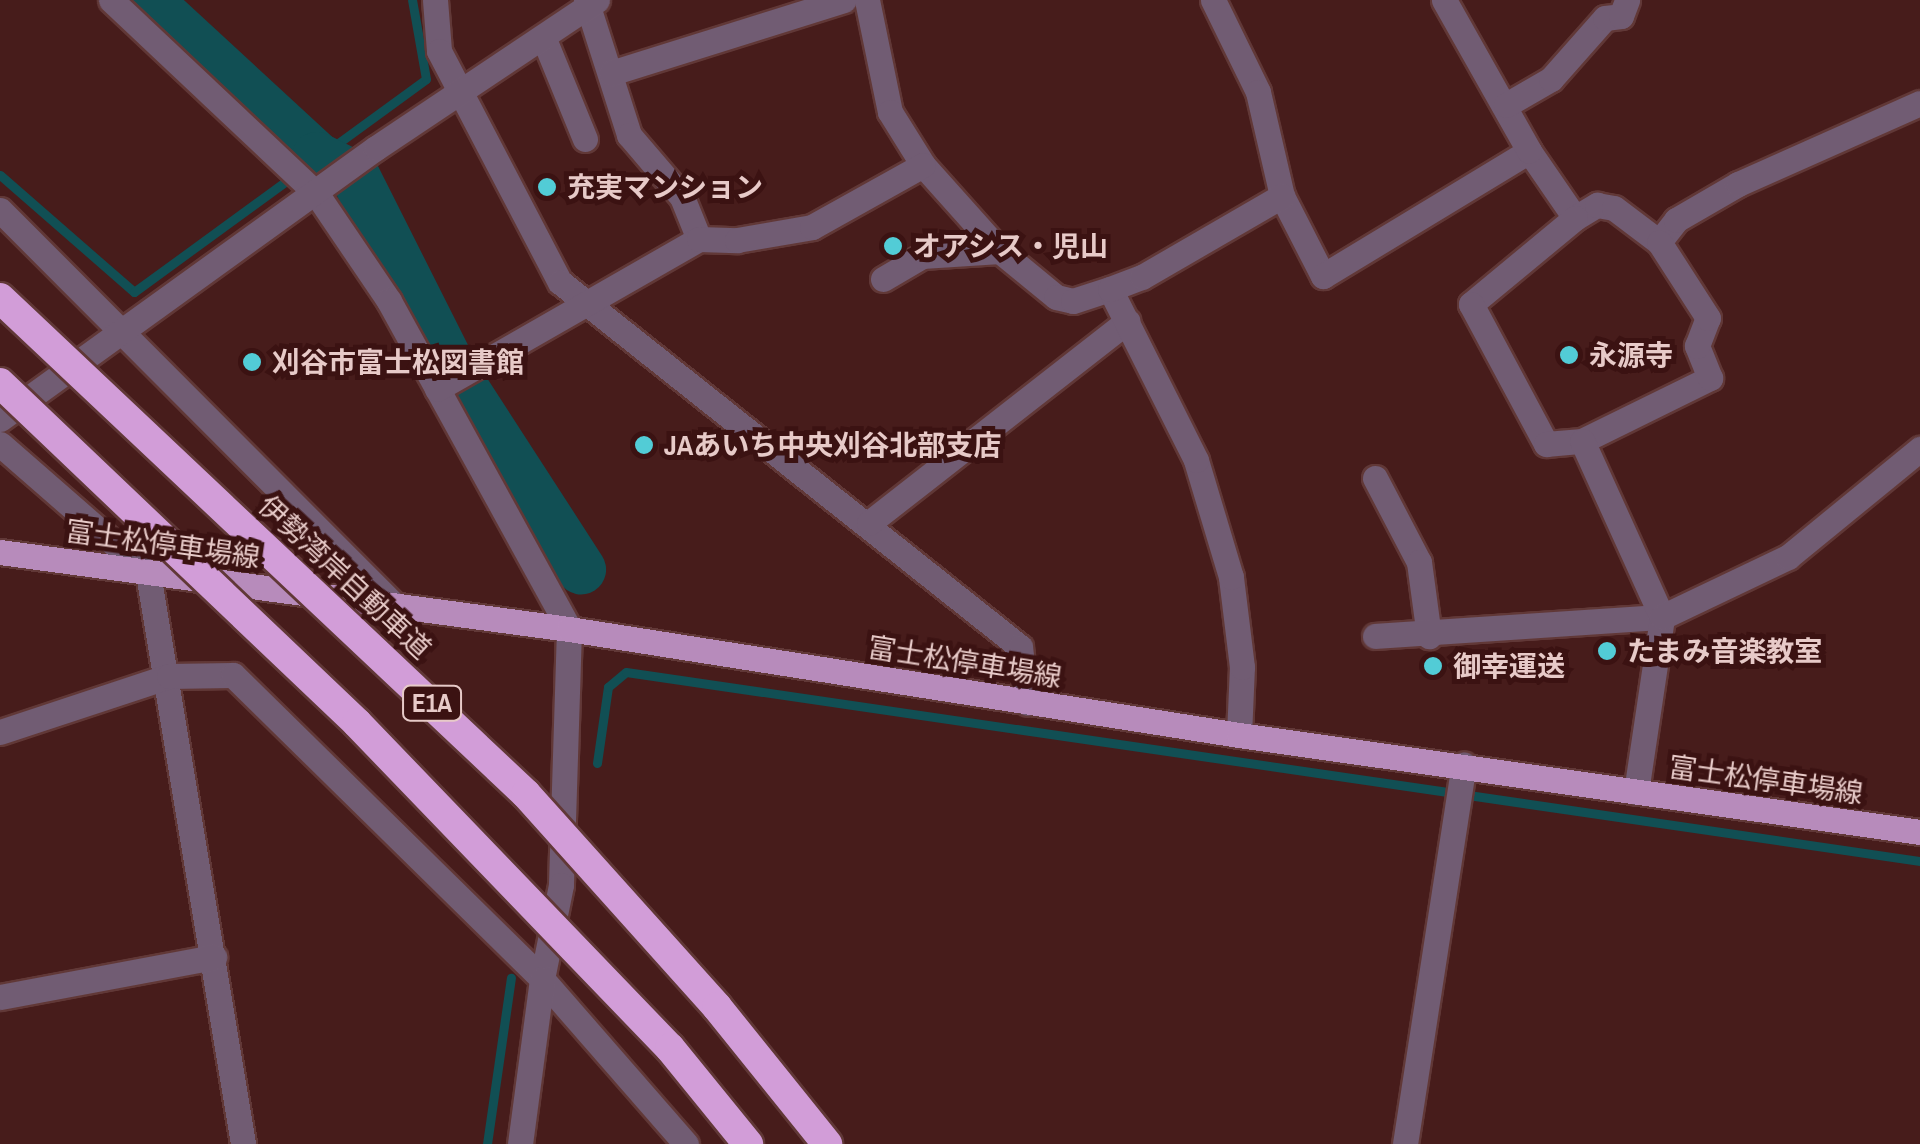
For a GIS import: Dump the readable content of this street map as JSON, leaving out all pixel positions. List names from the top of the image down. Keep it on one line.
{"streets":{"highway":["伊勢湾岸自動車道","E1A"],"main road":["富士松停車場線"]},"places":["充実マンション","オアシス・児山","永源寺","刈谷市富士松図書館","JAあいち中央刈谷北部支店","たまみ音楽教室","御幸運送"]}
